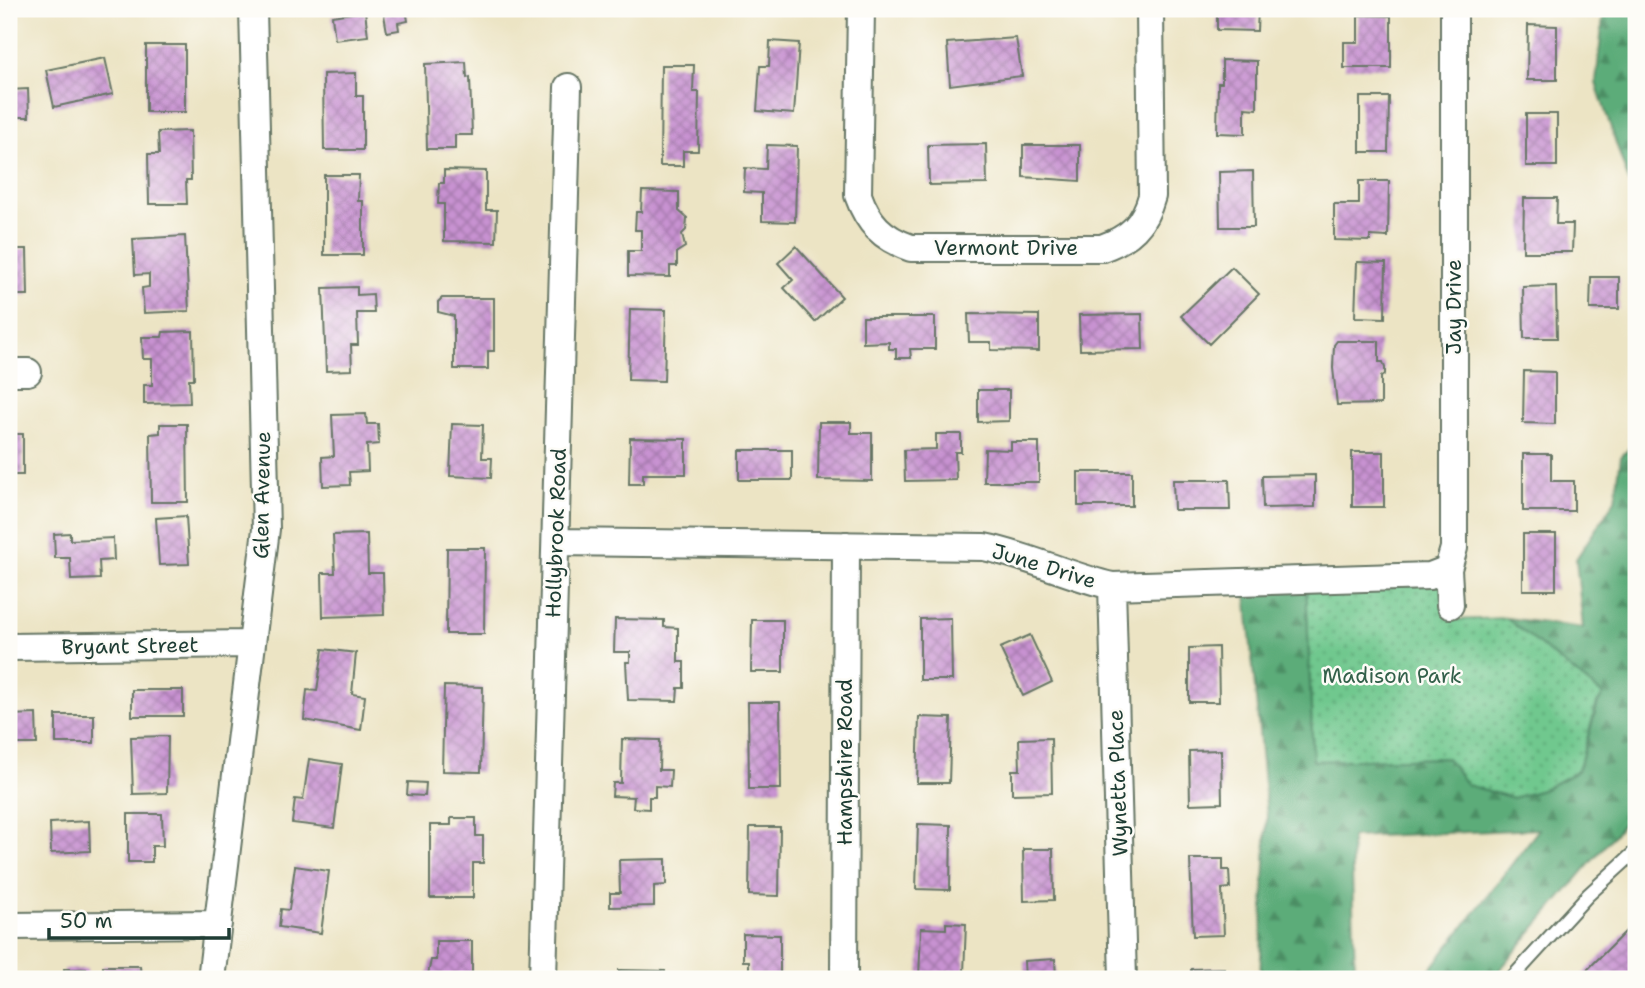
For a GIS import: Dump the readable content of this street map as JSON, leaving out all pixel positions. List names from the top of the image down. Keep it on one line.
{"streets":{"street":["Vermont Drive","Jay Drive","Glen Avenue","Hollybrook Road","June Drive","Bryant Street","Hampshire Road","Wynetta Place"]},"crossings":[["Jay Drive","June Drive"],["Glen Avenue","Bryant Street"],["Hollybrook Road","June Drive"],["June Drive","Hampshire Road"],["June Drive","Wynetta Place"]],"parks":["Madison Park"],"scale_bar":"50 m"}
